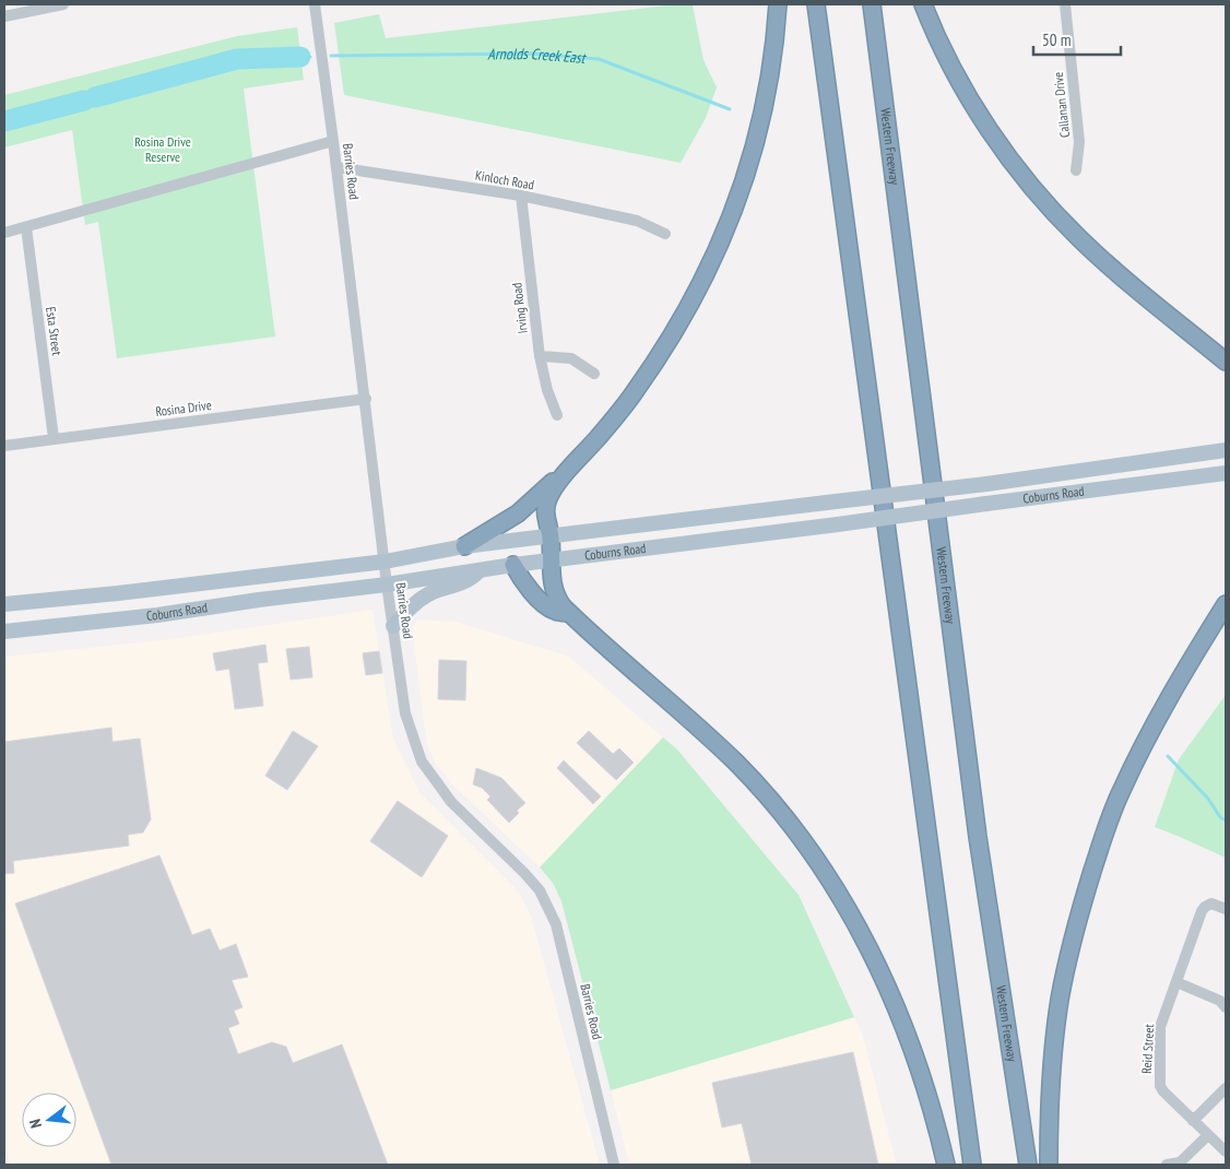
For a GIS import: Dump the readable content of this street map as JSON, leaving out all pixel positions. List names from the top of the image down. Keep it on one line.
{"streets":{"highway":["Western Freeway"],"main road":["Coburns Road"],"street":["Callanan Drive","Barries Road","Kinloch Road","Irving Road","Esta Street","Rosina Drive","Reid Street"]},"crossings":[["Barries Road","Kinloch Road"],["Barries Road","Rosina Drive"],["Barries Road","Coburns Road"],["Kinloch Road","Irving Road"],["Esta Street","Rosina Drive"]],"water":["Arnolds Creek East"],"parks":["Rosina Drive Reserve"],"scale_bar":"50 m","north":"left"}
